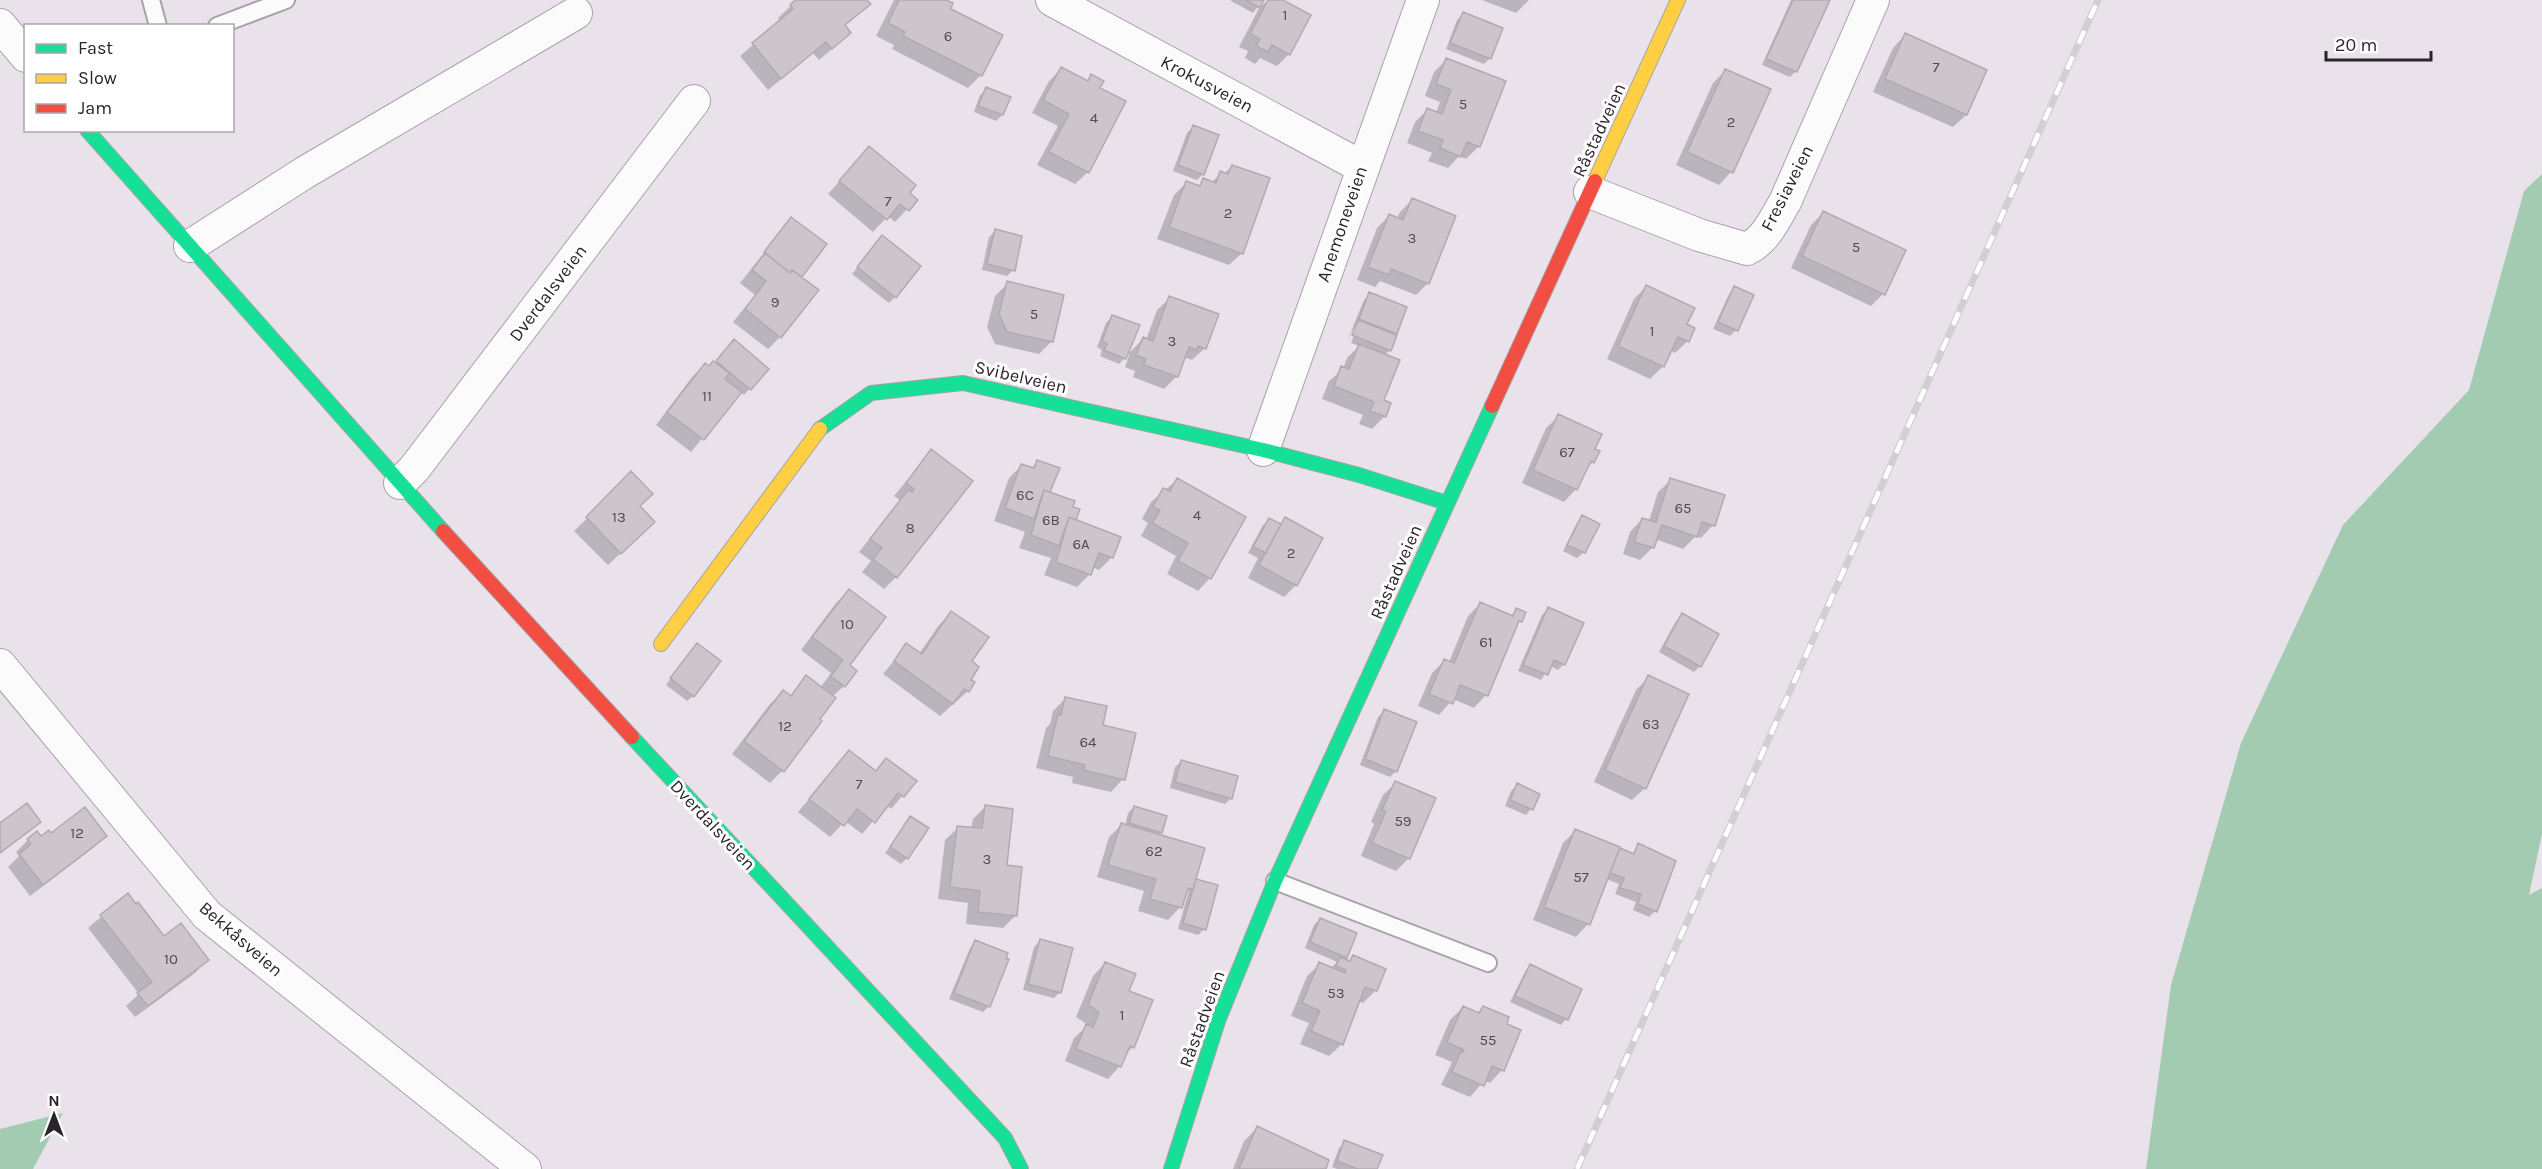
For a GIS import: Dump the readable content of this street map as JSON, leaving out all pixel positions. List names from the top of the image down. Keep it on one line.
{"streets":{"street":["Krokusveien","Råstadveien","Fresiaveien","Anemoneveien","Dverdalsveien","Svibelveien","Bekkåsveien"]},"crossings":[["Krokusveien","Anemoneveien"],["Råstadveien","Fresiaveien"],["Råstadveien","Svibelveien"],["Anemoneveien","Svibelveien"]],"house_numbers":["1","6","7","5","4","2","7","2","3","5","9","5","1","3","11","67","6C","65","4","13","6B","8","6A","2","10","61","63","12","64","7","59","12","62","3","57","10","53","1","55"],"legend":["Fast","Slow","Jam"],"scale_bar":"20 m","north":"top"}
